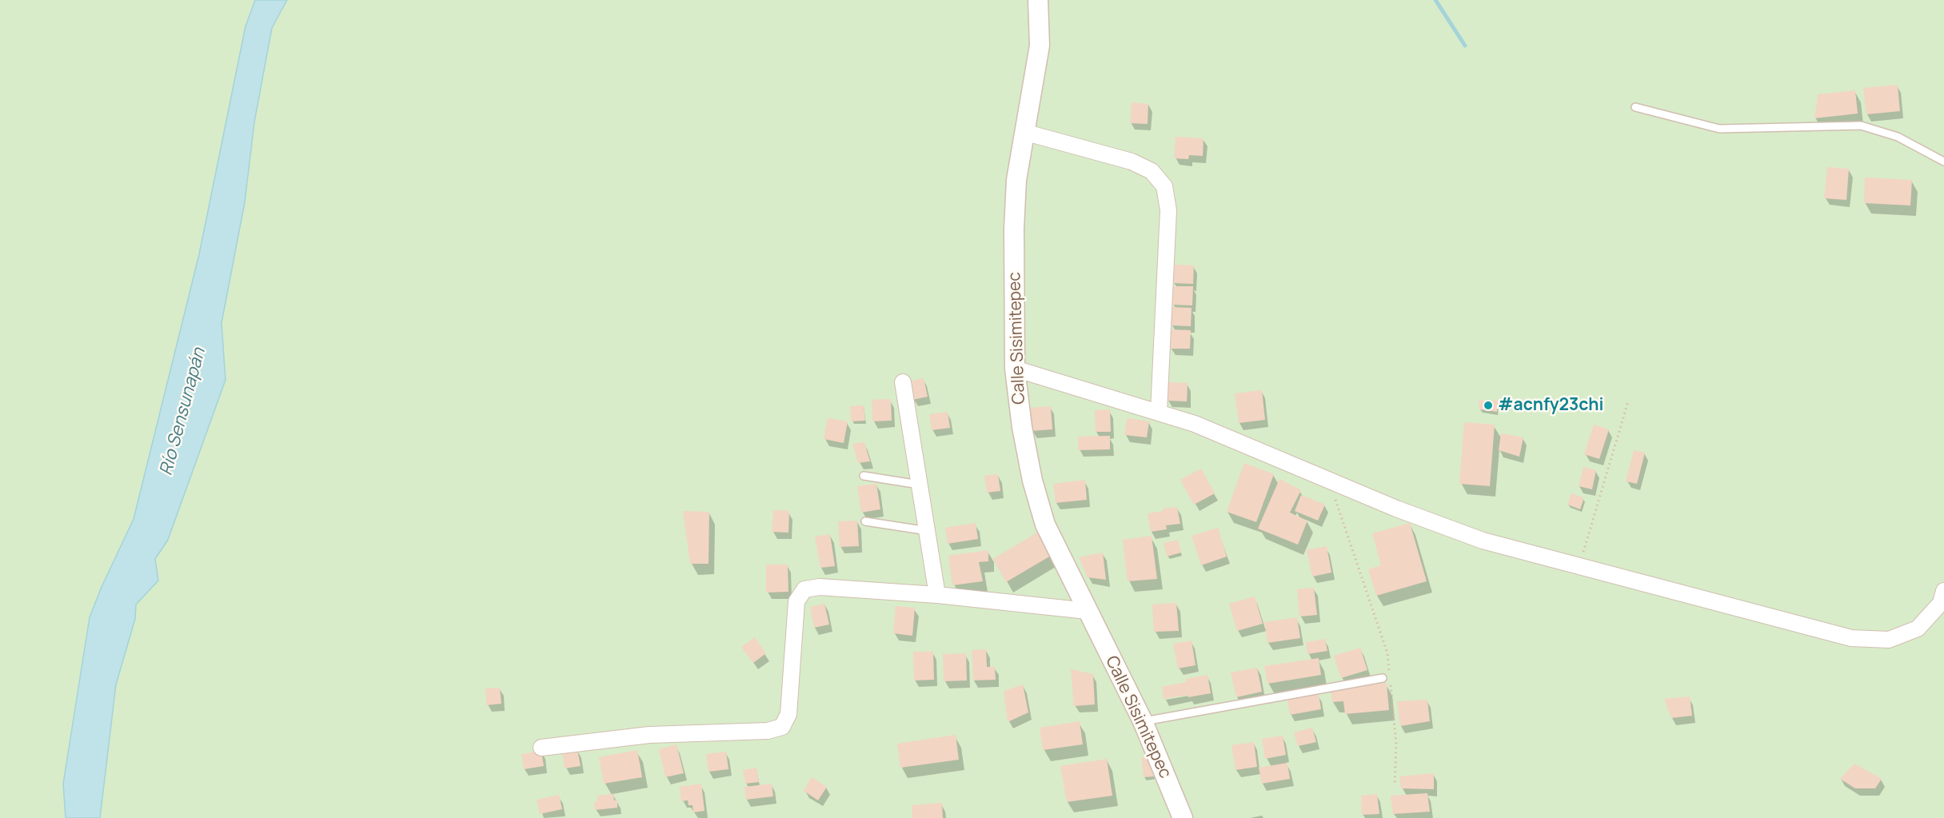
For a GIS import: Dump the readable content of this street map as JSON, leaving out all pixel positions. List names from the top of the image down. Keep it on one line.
{"streets":{"street":["Calle Sisimitepec"]},"water":["Río Sensunapán"],"places":["#acnfy23chi"]}
